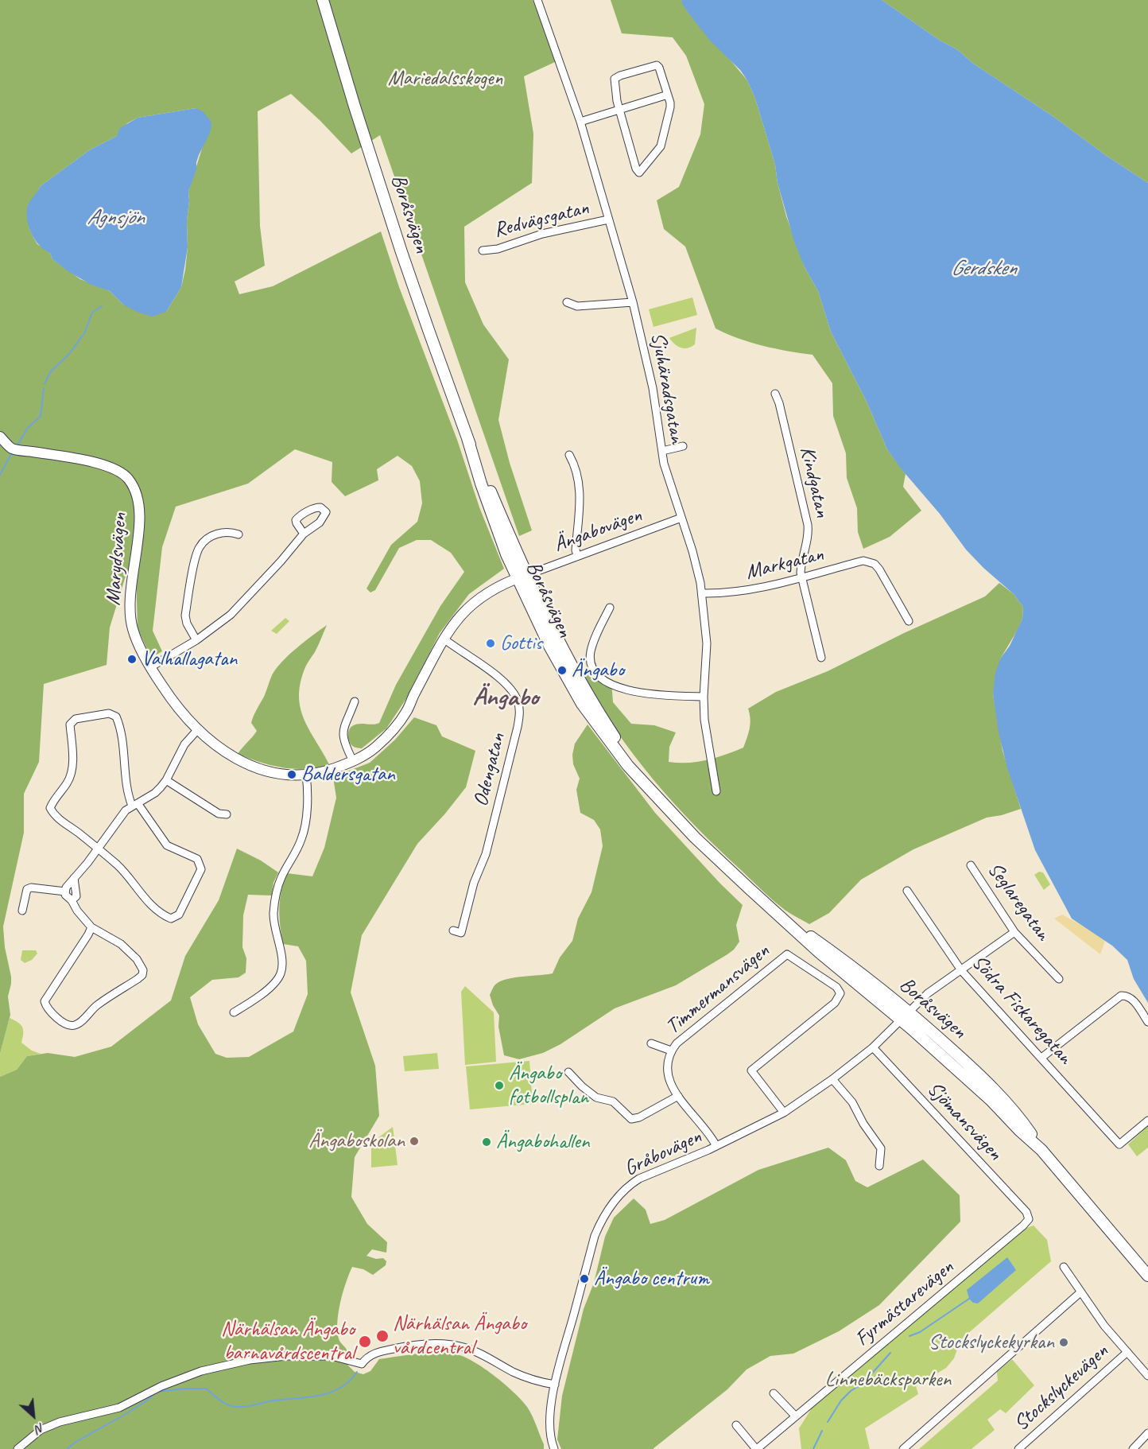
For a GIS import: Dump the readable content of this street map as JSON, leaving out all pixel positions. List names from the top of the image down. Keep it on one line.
{"streets":{"main road":["Boråsvägen"],"street":["Redvägsgatan","Sjuhäradsgatan","Kindgatan","Ängabovägen","Marydsvägen","Markgatan","Odengatan","Seglaregatan","Timmermansvägen","Södra Fiskaregatan","Sjömansvägen","Gråbovägen","Fyrmästarevägen","Stockslyckevägen"]},"crossings":[["Boråsvägen","Ängabovägen"],["Boråsvägen","Marydsvägen"],["Boråsvägen","Gråbovägen"],["Redvägsgatan","Sjuhäradsgatan"],["Sjuhäradsgatan","Ängabovägen"],["Sjuhäradsgatan","Markgatan"],["Kindgatan","Markgatan"],["Ängabovägen","Marydsvägen"],["Marydsvägen","Odengatan"],["Seglaregatan","Gråbovägen"],["Timmermansvägen","Gråbovägen"],["Södra Fiskaregatan","Gråbovägen"],["Sjömansvägen","Gråbovägen"],["Sjömansvägen","Fyrmästarevägen"]],"districts":["Ängabo"],"water":["Agnsjön","Gerdsken"],"parks":["Mariedalsskogen","Linnebäcksparken"],"places":["Gottis","Valhallagatan","Ängabo","Baldersgatan","Ängabo fotbollsplan","Ängaboskolan","Ängabohallen","Ängabo centrum","Närhälsan Ängabo vårdcentral","Närhälsan Ängabo barnavårdscentral","Stockslyckekyrkan"],"north":"bottom right"}
